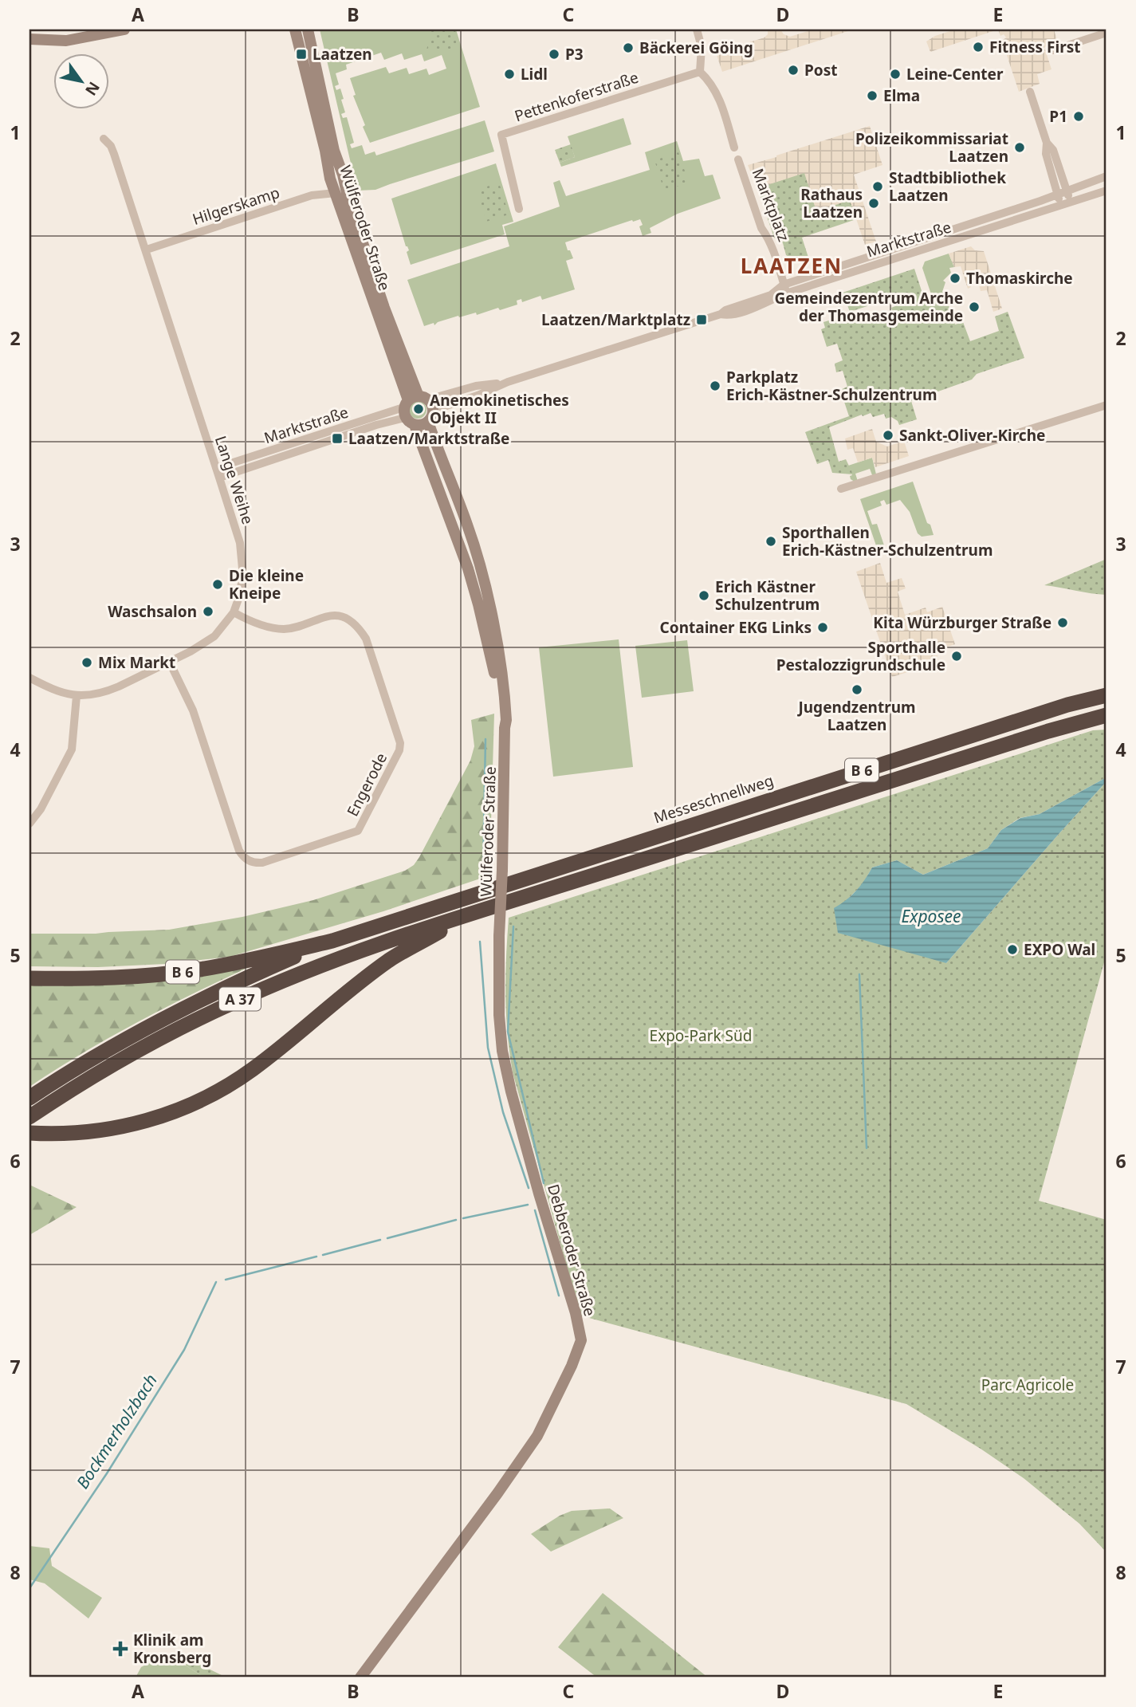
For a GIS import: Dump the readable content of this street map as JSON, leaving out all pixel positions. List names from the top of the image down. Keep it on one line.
{"streets":{"highway":["B 6","Messeschnellweg","A 37"],"street":["Pettenkoferstraße","Marktplatz","Hilgerskamp","Wülferoder Straße","Marktstraße","Lange Weihe","Engerode","Debberoder Straße"]},"crossings":[["Marktplatz","Marktstraße"],["Hilgerskamp","Wülferoder Straße"],["Hilgerskamp","Lange Weihe"],["Wülferoder Straße","Marktstraße"],["Wülferoder Straße","Debberoder Straße"],["Marktstraße","Lange Weihe"],["Lange Weihe","Engerode"],["B 6","Messeschnellweg"],["B 6","A 37"],["Messeschnellweg","A 37"]],"districts":["LAATZEN"],"water":["Exposee","Bockmerholzbach"],"parks":["Expo-Park Süd","Parc Agricole"],"places":{"other":["Fitness First","Bäckerei Göing","P3","Post","Lidl","Leine-Center","Elma","P1","Polizeikommissariat Laatzen","Stadtbibliothek Laatzen","Rathaus Laatzen","Thomaskirche","Gemeindezentrum Arche der Thomasgemeinde","Parkplatz Erich-Kästner-Schulzentrum","Anemokinetisches Objekt II","Sankt-Oliver-Kirche","Sporthallen Erich-Kästner-Schulzentrum","Die kleine Kneipe","Erich Kästner Schulzentrum","Waschsalon","Kita Würzburger Straße","Container EKG Links","Sporthalle Pestalozzigrundschule","Mix Markt","Jugendzentrum Laatzen","EXPO Wal"],"transit":["Laatzen","Laatzen/Marktplatz","Laatzen/Marktstraße"],"health":["Klinik am Kronsberg"]},"north":"bottom right","grid":{"columns":["A","B","C","D","E"],"rows":["1","2","3","4","5","6","7","8"]}}
